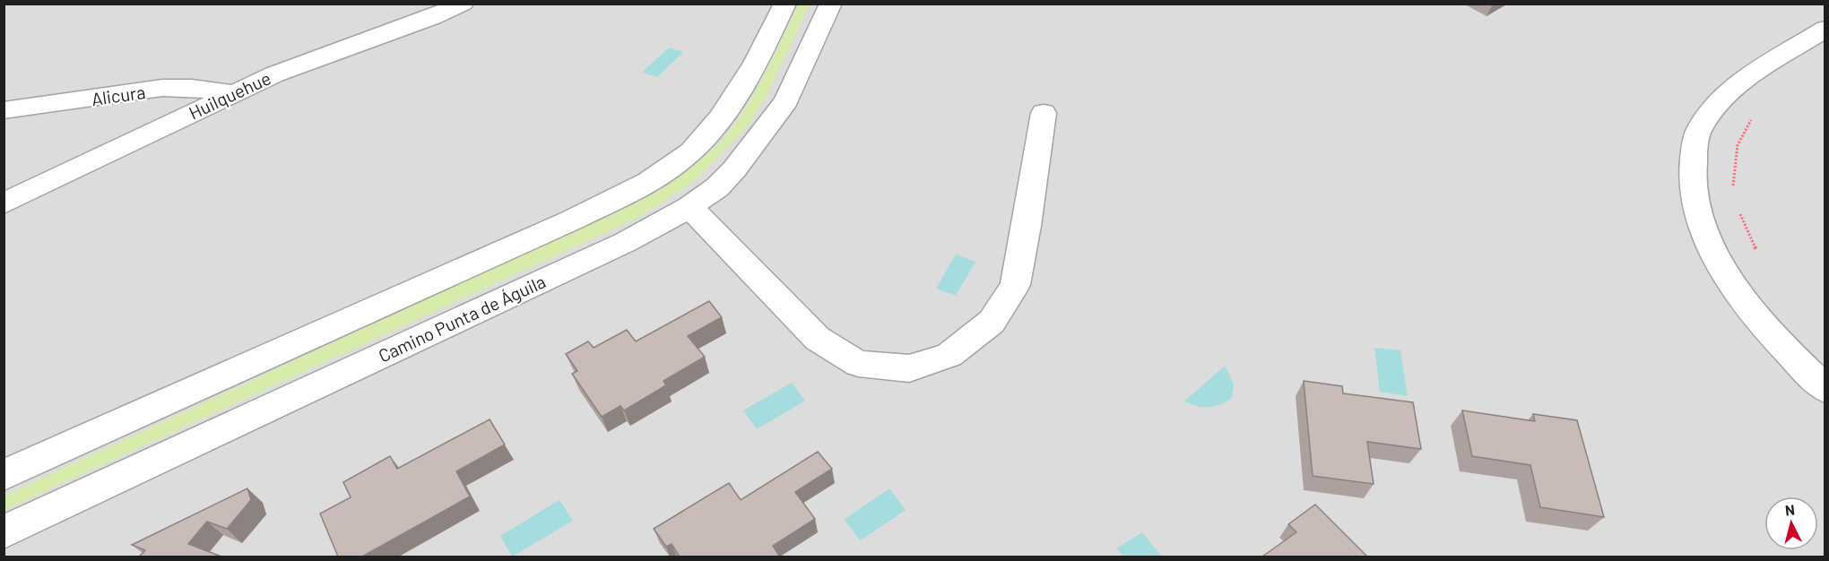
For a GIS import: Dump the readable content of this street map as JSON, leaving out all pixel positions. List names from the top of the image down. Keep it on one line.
{"streets":{"street":["Alicura","Huilquehue","Camino Punta de Águila"]},"crossings":[["Alicura","Huilquehue"]],"north":"top"}
